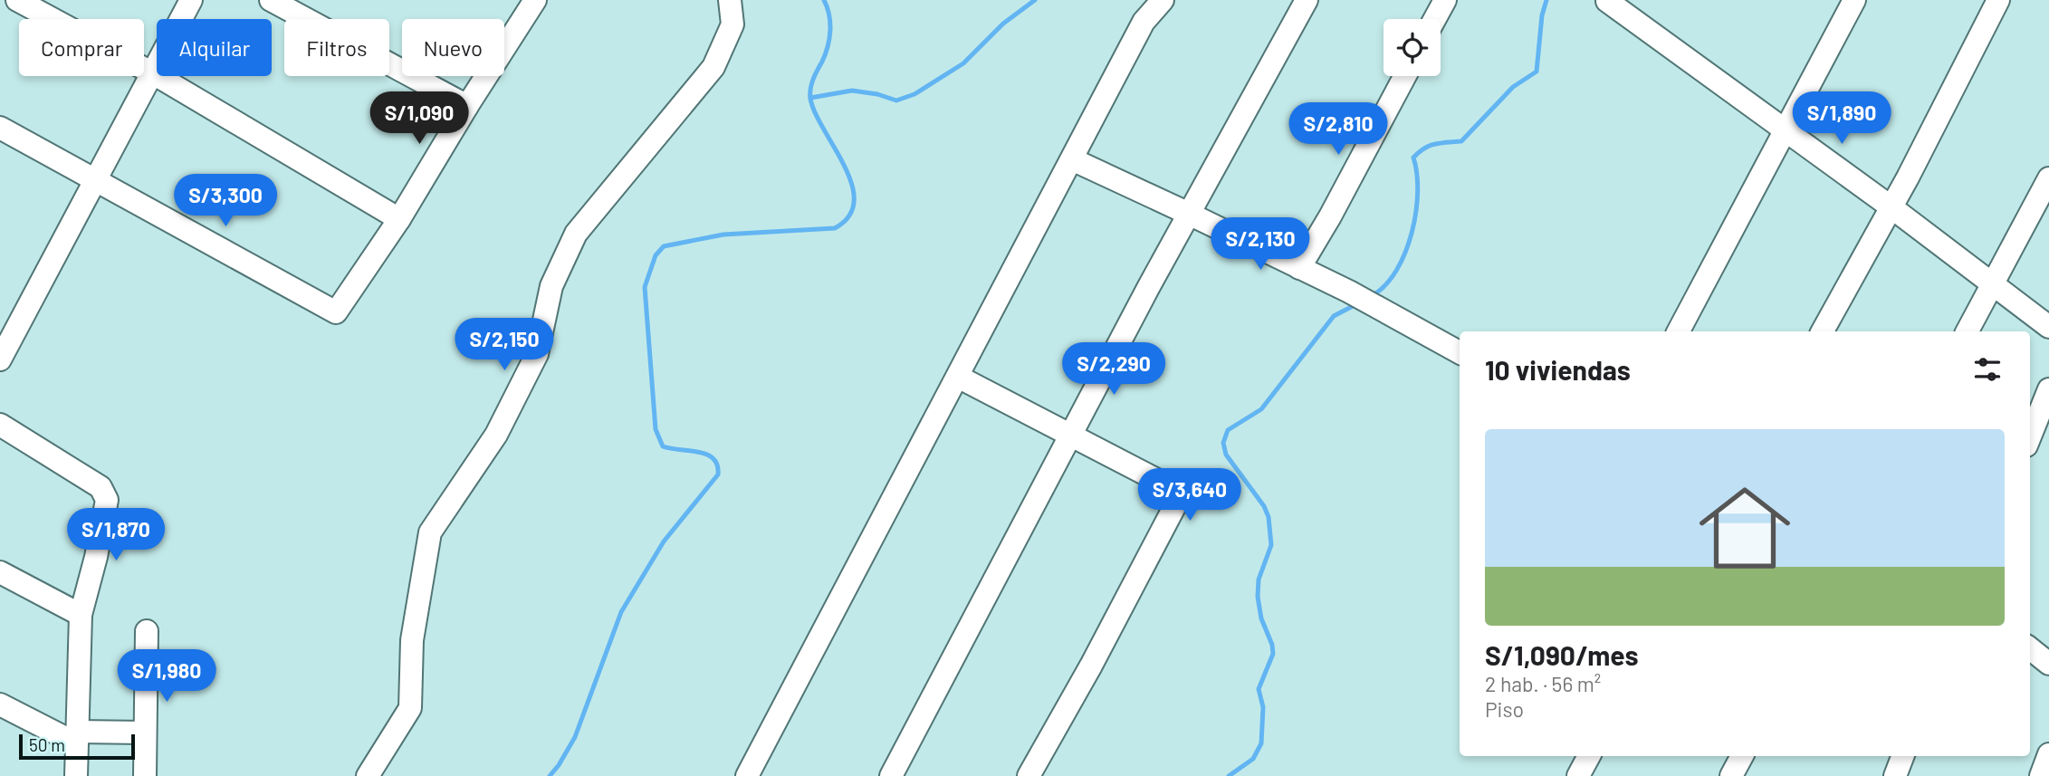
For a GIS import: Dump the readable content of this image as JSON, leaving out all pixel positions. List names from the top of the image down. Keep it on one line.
{"scale_bar":"50 m","page":{"chip":["Comprar","Alquilar","Filtros","Nuevo"],"price":["S/1,090","S/1,890","S/2,810","S/3,300","S/2,130","S/2,150","S/2,290","S/3,640","S/1,870","S/1,980"],"heading":"10 viviendas","list":[{"name":"S/1,090/mes","note":"2 hab. · 56 m² · Piso"}],"scale":"50 m"}}
